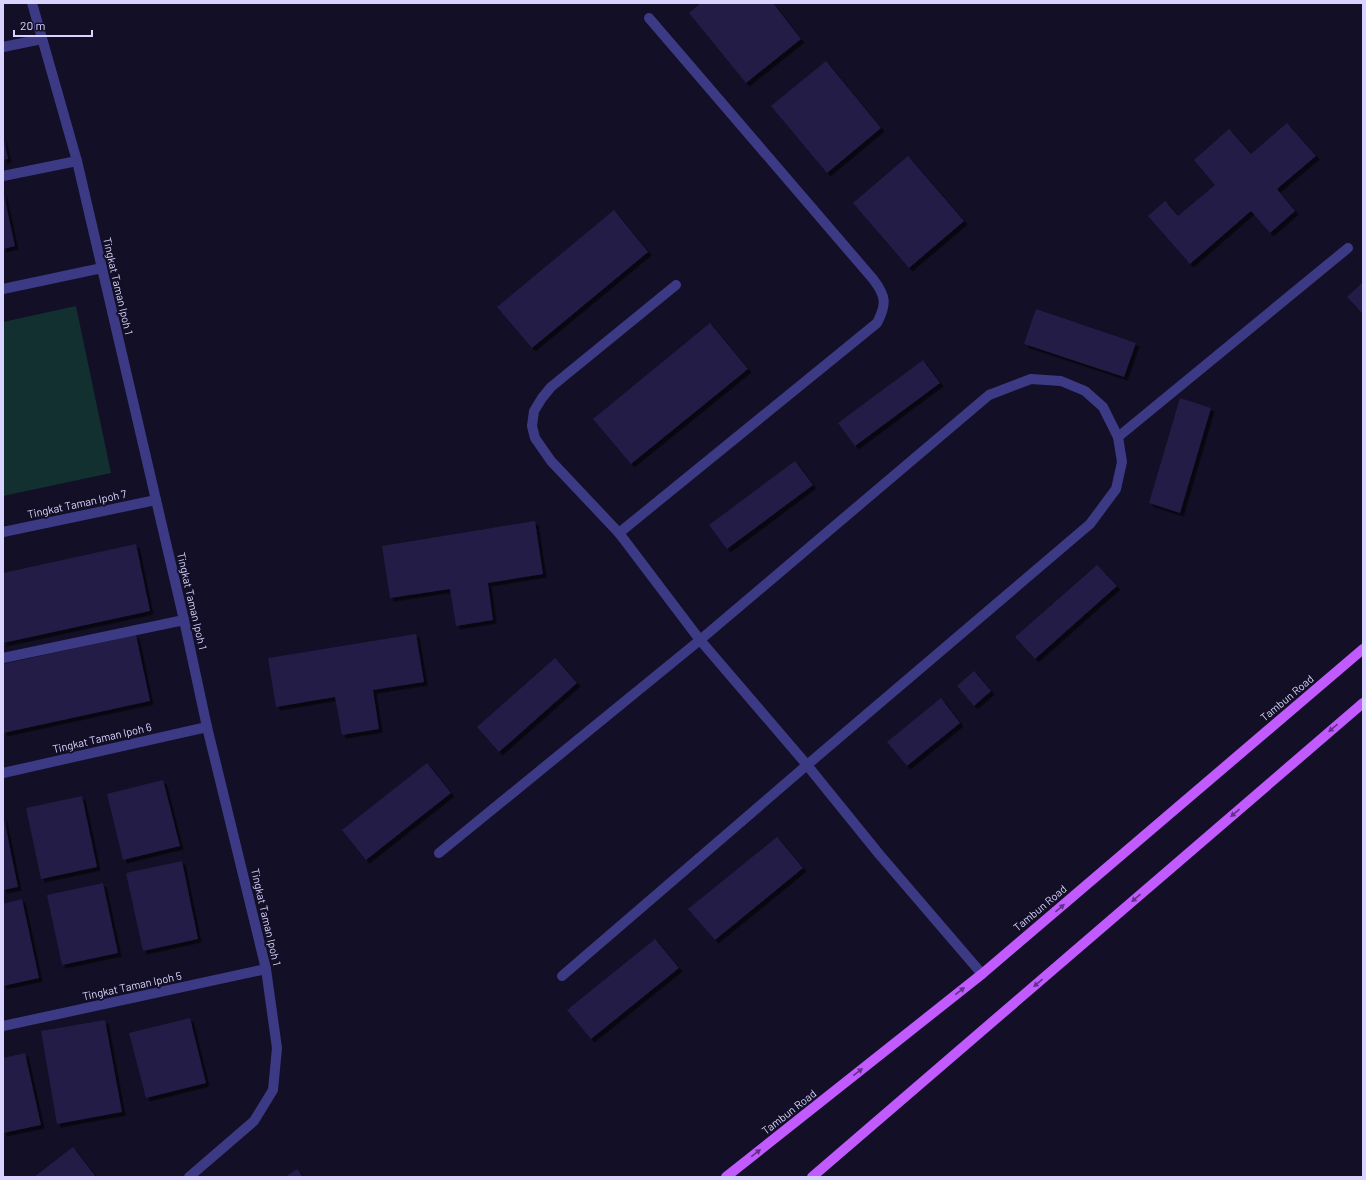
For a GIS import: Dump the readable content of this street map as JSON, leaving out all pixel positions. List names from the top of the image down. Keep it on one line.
{"streets":{"main road":["Tambun Road"],"street":["Tingkat Taman Ipoh 1","Tingkat Taman Ipoh 7","Tingkat Taman Ipoh 6","Tingkat Taman Ipoh 5"]},"crossings":[["Tingkat Taman Ipoh 1","Tingkat Taman Ipoh 7"],["Tingkat Taman Ipoh 1","Tingkat Taman Ipoh 6"],["Tingkat Taman Ipoh 1","Tingkat Taman Ipoh 5"]],"scale_bar":"20 m"}
